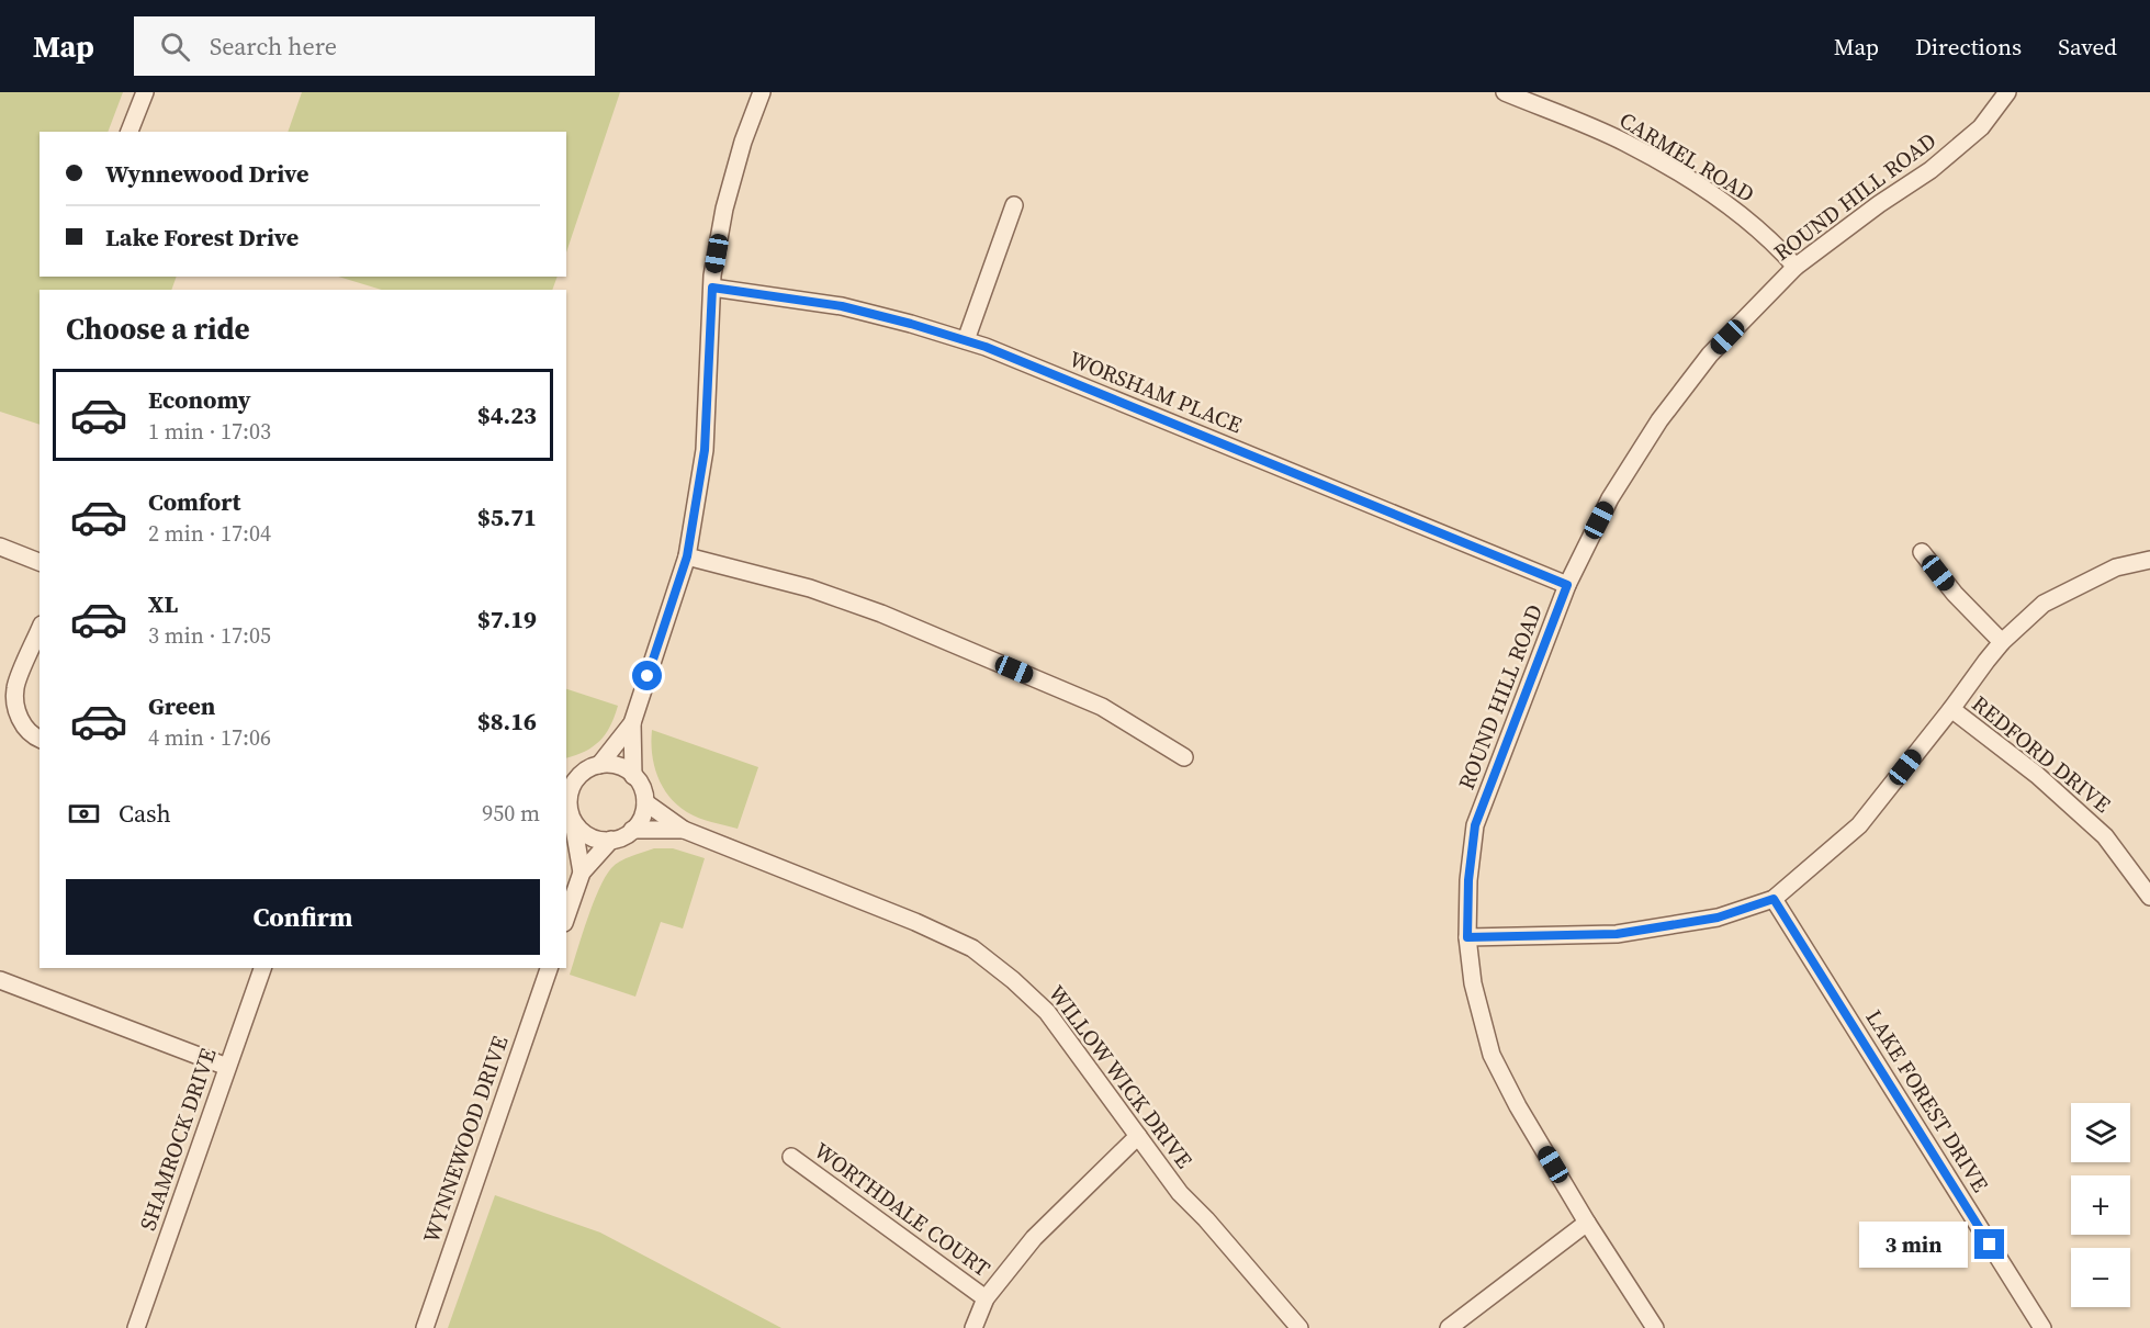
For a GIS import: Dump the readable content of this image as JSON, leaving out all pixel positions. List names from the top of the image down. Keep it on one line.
{"streets":{"street":["CARMEL ROAD","ROUND HILL ROAD","WORSHAM PLACE","REDFORD DRIVE","WILLOW WICK DRIVE","LAKE FOREST DRIVE","SHAMROCK DRIVE","WYNNEWOOD DRIVE","WORTHDALE COURT"]},"crossings":[["CARMEL ROAD","ROUND HILL ROAD"],["ROUND HILL ROAD","WORSHAM PLACE"]],"page":{"header":"Map","search":"Search here","nav":["Map","Directions","Saved"],"banner":["Wynnewood Drive","Lake Forest Drive"],"heading":"Choose a ride","list":[{"name":"Economy","note":"1 min · 17:03","value":"$4.23"},{"name":"Comfort","note":"2 min · 17:04","value":"$5.71"},{"name":"XL","note":"3 min · 17:05","value":"$7.19"},{"name":"Green","note":"4 min · 17:06","value":"$8.16"}],"pay":["Cash","950 m"],"buttons":"Confirm","map_buttons":["+","−"],"bubble":"3 min"}}
